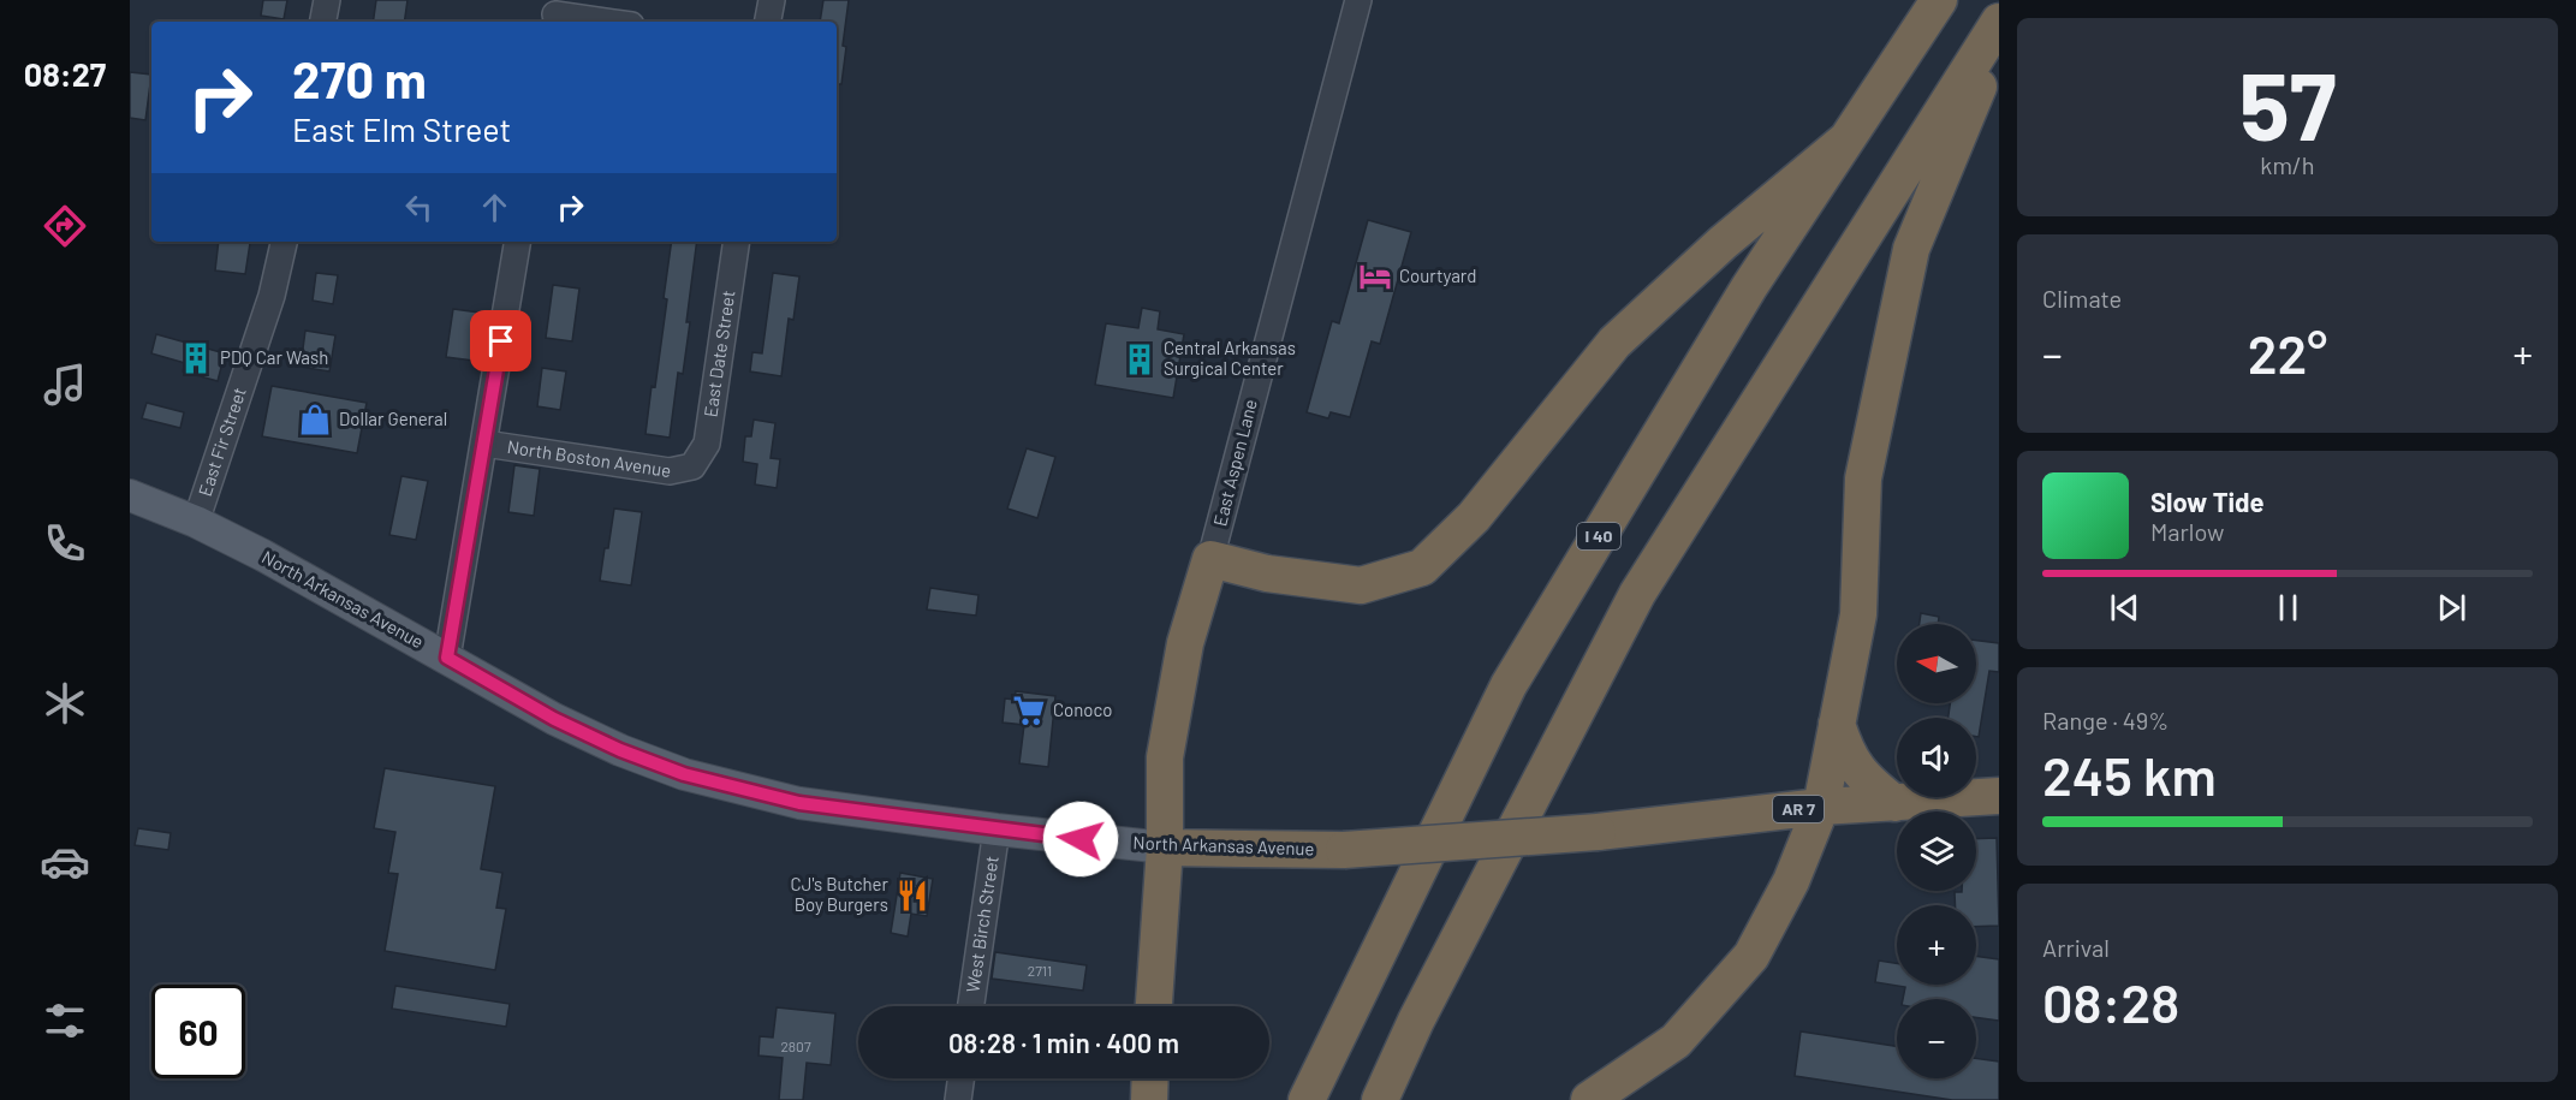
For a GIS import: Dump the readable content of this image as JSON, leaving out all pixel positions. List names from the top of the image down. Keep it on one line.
{"streets":{"highway":["East Aspen Lane","I 40","North Arkansas Avenue","AR 7"],"street":["East Date Street","East Fir Street","North Boston Avenue","West Birch Street"]},"crossings":[["East Date Street","North Boston Avenue"],["East Fir Street","North Arkansas Avenue"],["East Aspen Lane","North Arkansas Avenue"],["North Arkansas Avenue","West Birch Street"]],"places":{"hotel":["Courtyard"],"building":["PDQ Car Wash","Central Arkansas Surgical Center"],"shop":["Dollar General"],"supermarket":["Conoco"],"restaurant":["CJ's Butcher Boy Burgers"]},"house_numbers":["2711","2807"],"north":"left","page":{"tabs":"08:27","tile":[["57","km/h"],"Climate",["Range · 49%","245 km"],["Arrival","08:28"]],"turn":["270 m","East Elm Street"],"heat":["−","22°","+"],"song":["Slow Tide","Marlow"],"map_buttons":["+","−"],"limit":"60","trip":"08:28 · 1 min · 400 m"}}
